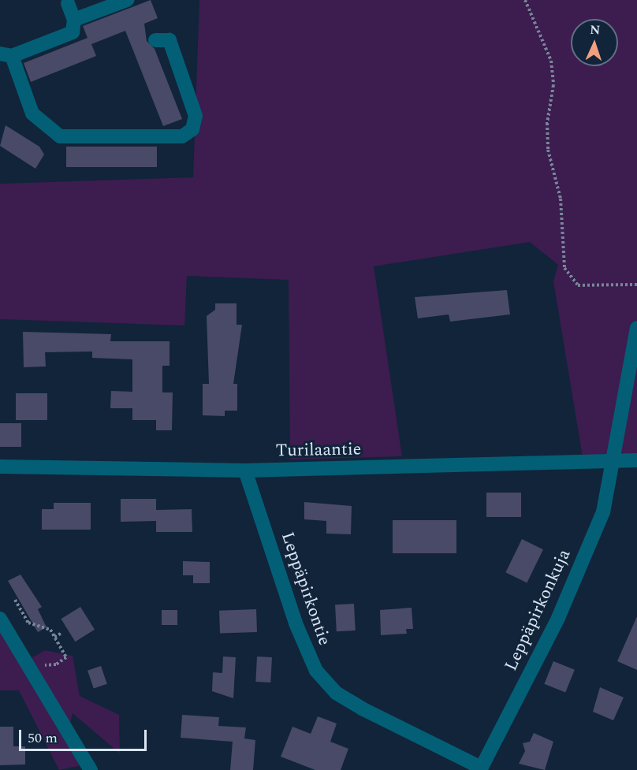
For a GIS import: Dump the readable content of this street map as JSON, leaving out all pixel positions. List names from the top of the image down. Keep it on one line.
{"streets":{"street":["Turilaantie","Leppäpirkontie","Leppäpirkonkuja"]},"crossings":[["Turilaantie","Leppäpirkontie"],["Turilaantie","Leppäpirkonkuja"],["Leppäpirkontie","Leppäpirkonkuja"]],"scale_bar":"50 m","north":"top"}
